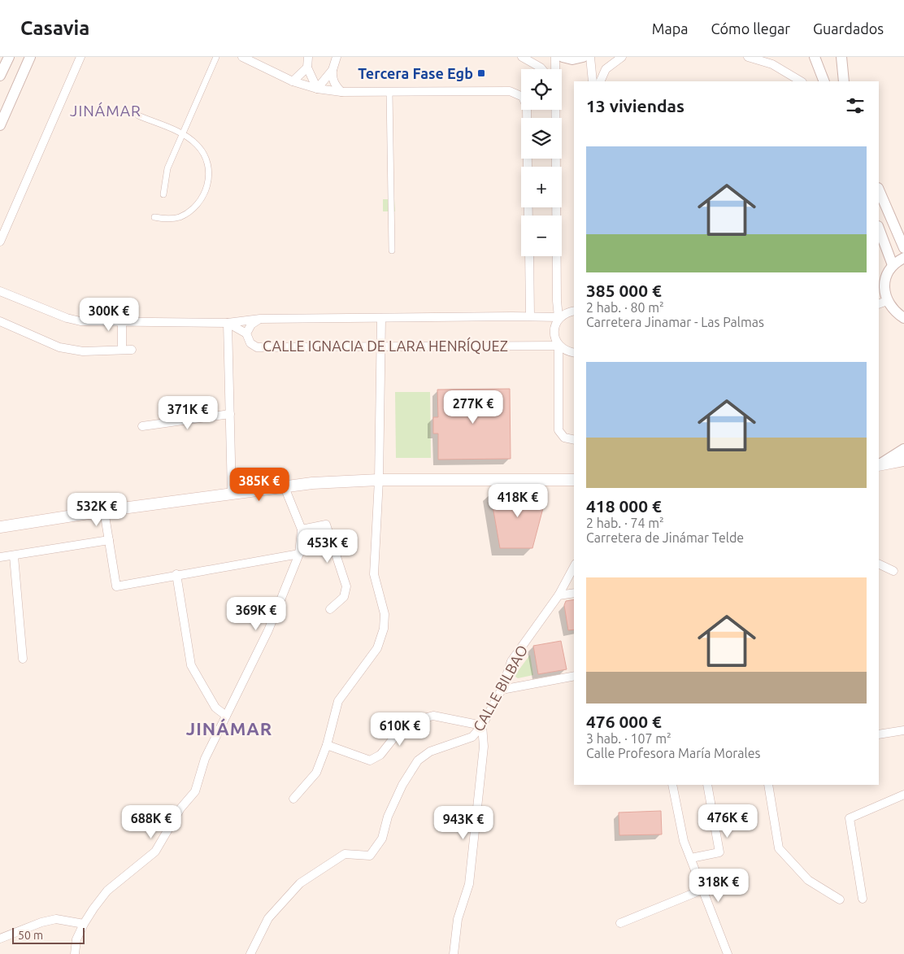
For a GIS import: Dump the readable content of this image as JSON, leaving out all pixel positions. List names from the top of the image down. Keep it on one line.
{"streets":{"street":["CALLE IGNACIA DE LARA HENRÍQUEZ","CALLE BILBAO"]},"districts":["JINÁMAR","JINÁMAR"],"places":{"transit":["Tercera Fase Egb"]},"scale_bar":"50 m","page":{"header":"Casavia","nav":["Mapa","Cómo llegar","Guardados"],"map_buttons":["+","−"],"heading":"13 viviendas","list":[{"name":"385 000 €","note":"2 hab. · 80 m² · Carretera Jinamar - Las Palmas"},{"name":"418 000 €","note":"2 hab. · 74 m² · Carretera de Jinámar Telde"},{"name":"476 000 €","note":"3 hab. · 107 m² · Calle Profesora María Morales"}],"price":["300K €","277K €","371K €","385K €","418K €","532K €","453K €","369K €","610K €","476K €","688K €","943K €","318K €"],"scale":"50 m"}}
